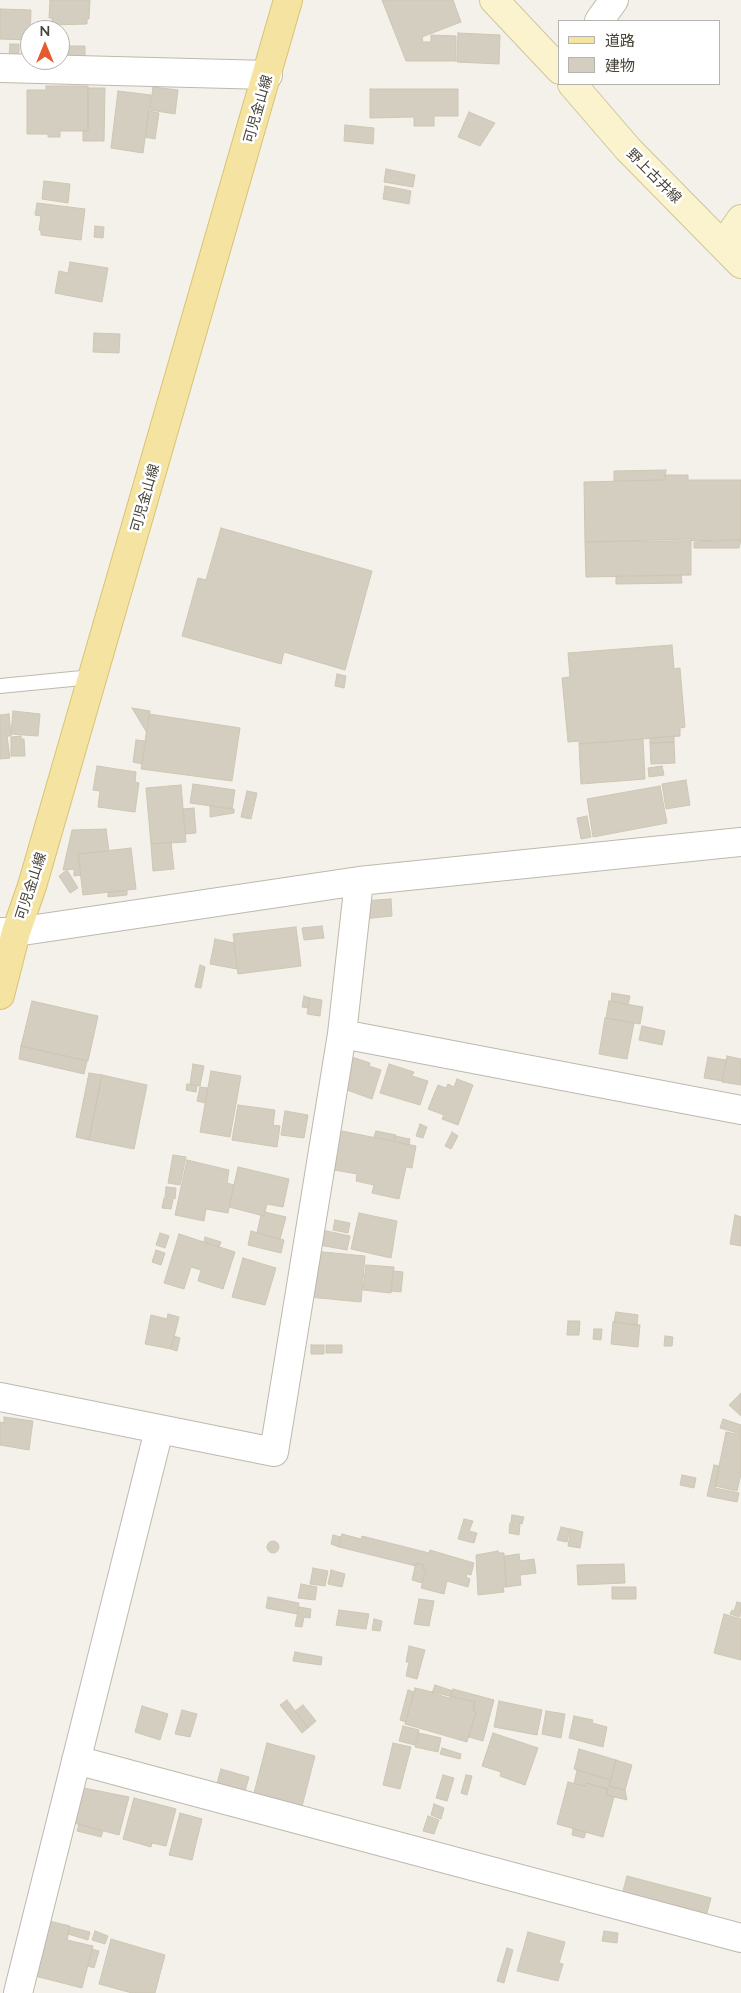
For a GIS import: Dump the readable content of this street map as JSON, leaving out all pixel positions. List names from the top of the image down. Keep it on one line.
{"streets":{"main road":["可児金山線","野上古井線"]},"legend":["道路","建物"],"north":"top"}
